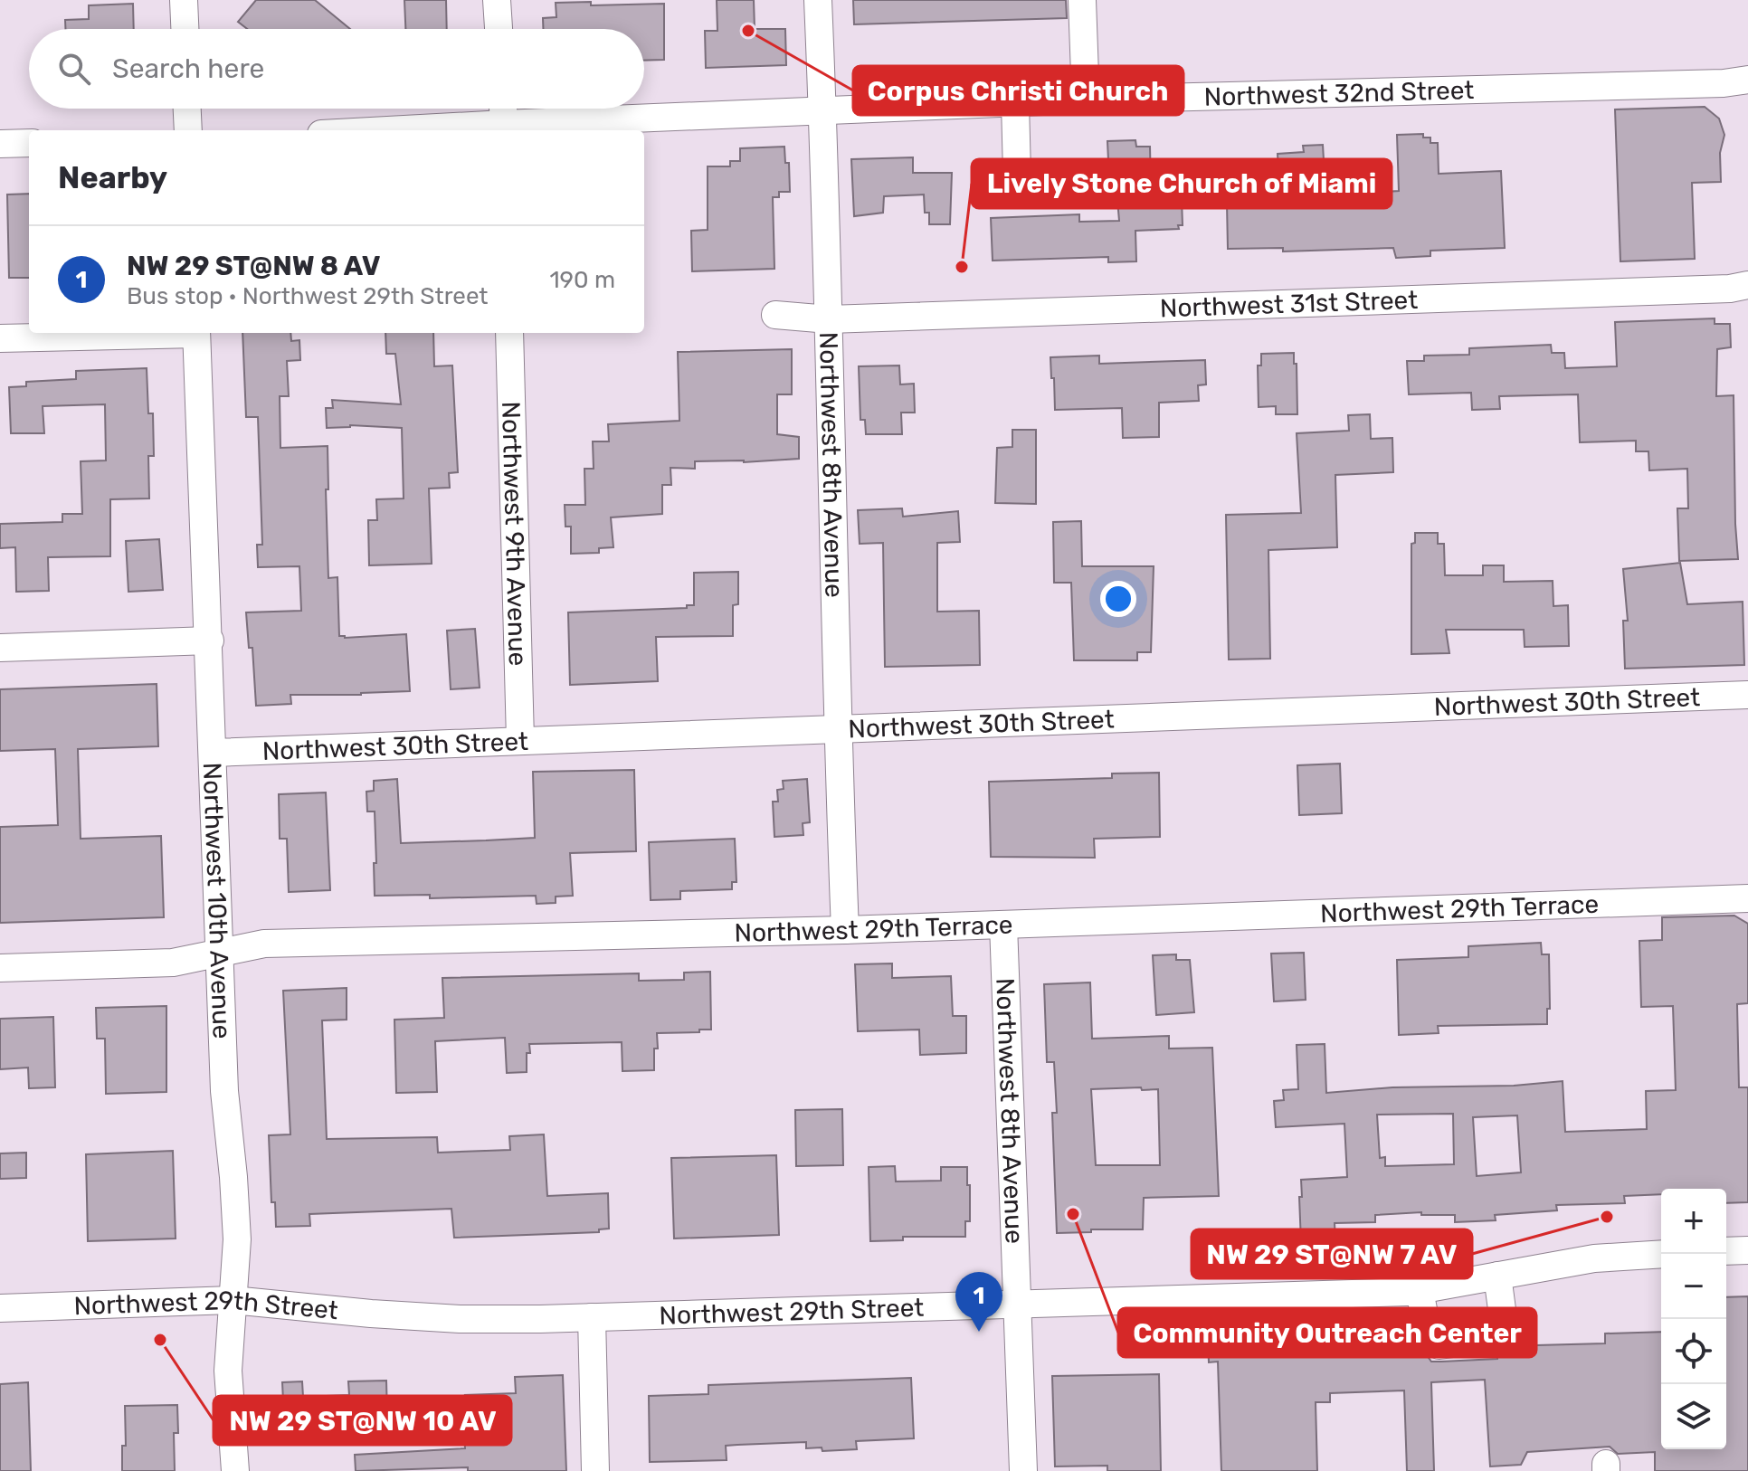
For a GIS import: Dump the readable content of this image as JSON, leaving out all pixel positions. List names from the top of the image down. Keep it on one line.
{"streets":{"street":["Northwest 32nd Street","Northwest 31st Street","Northwest 8th Avenue","Northwest 9th Avenue","Northwest 30th Street","Northwest 10th Avenue","Northwest 29th Terrace","Northwest 29th Street"]},"crossings":[["Northwest 32nd Street","Northwest 8th Avenue"],["Northwest 31st Street","Northwest 8th Avenue"],["Northwest 8th Avenue","Northwest 30th Street"],["Northwest 8th Avenue","Northwest 29th Terrace"],["Northwest 8th Avenue","Northwest 29th Street"],["Northwest 9th Avenue","Northwest 30th Street"],["Northwest 30th Street","Northwest 10th Avenue"],["Northwest 10th Avenue","Northwest 29th Terrace"],["Northwest 10th Avenue","Northwest 29th Street"]],"places":["Corpus Christi Church","Lively Stone Church of Miami","Community Outreach Center","NW 29 ST@NW 7 AV","NW 29 ST@NW 10 AV"],"page":{"search":"Search here","heading":"Nearby","list":[{"mark":"1","name":"NW 29 ST@NW 8 AV","note":"Bus stop · Northwest 29th Street","value":"190 m"}],"map_buttons":["+","−"],"pins":"1"}}
